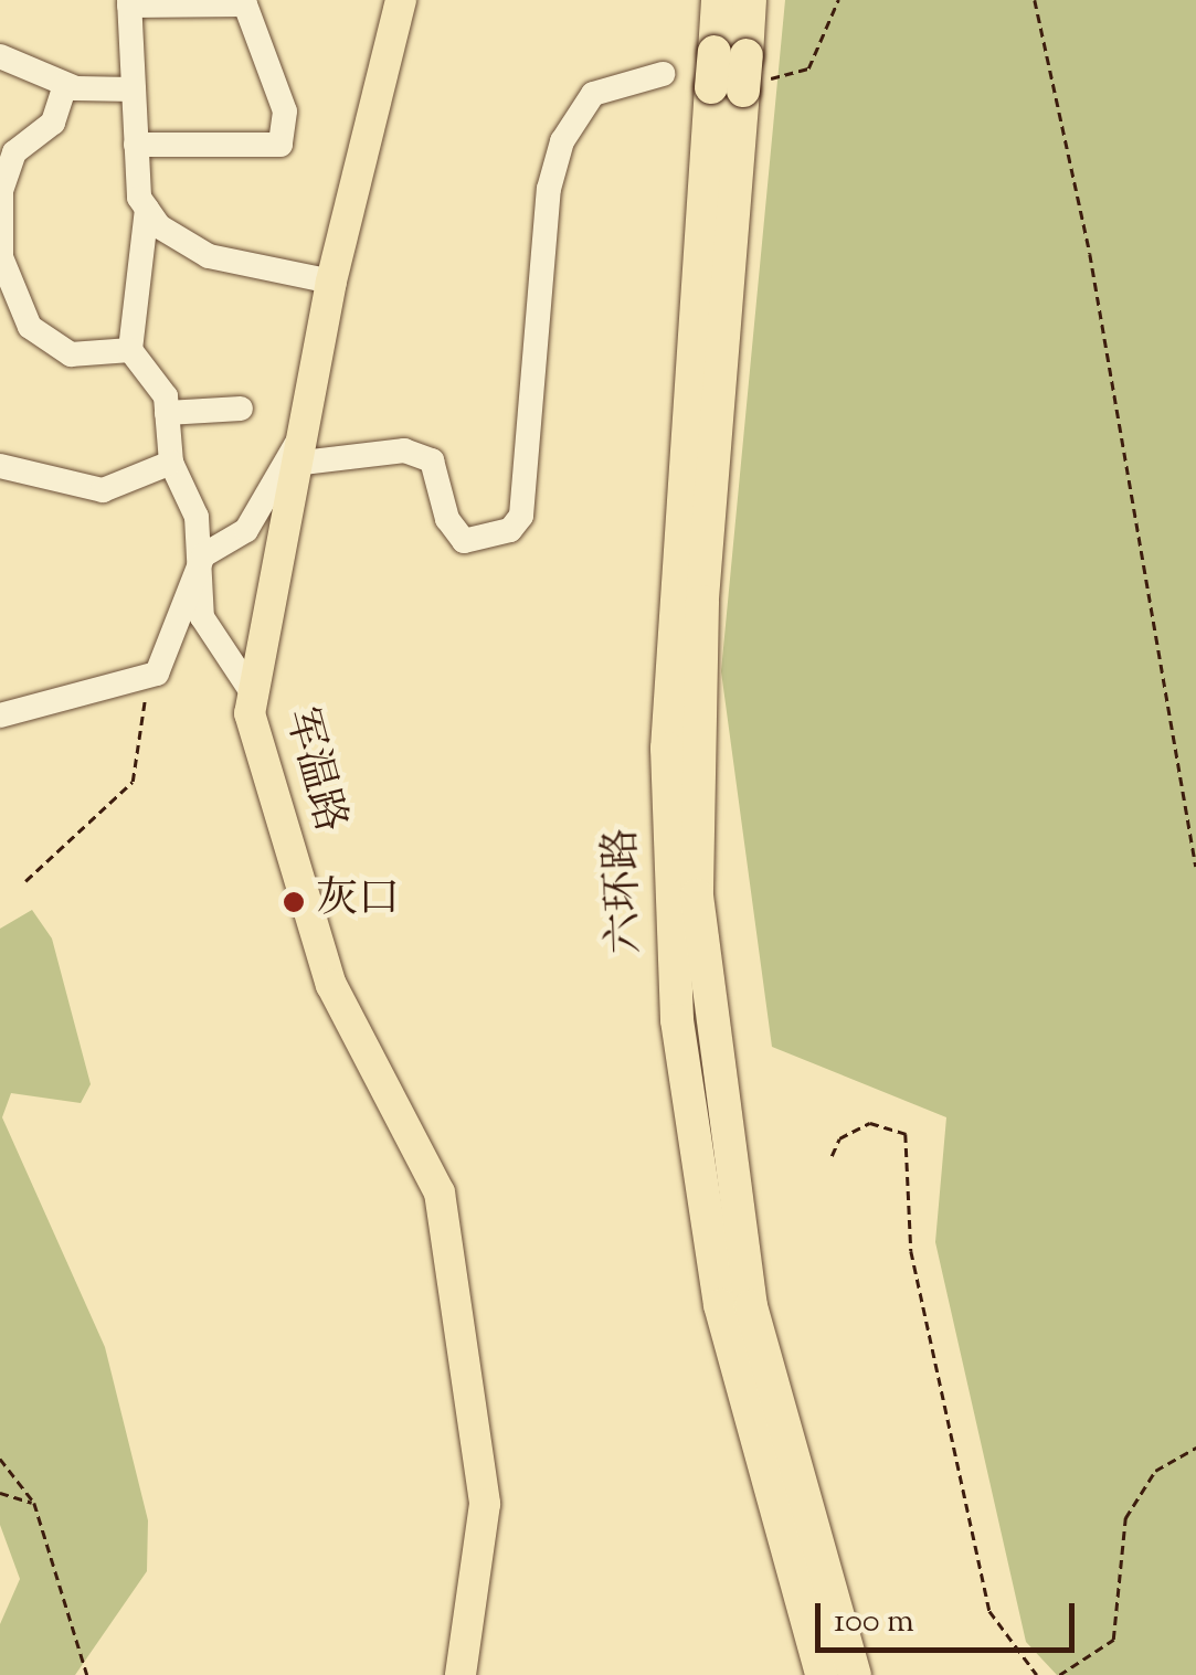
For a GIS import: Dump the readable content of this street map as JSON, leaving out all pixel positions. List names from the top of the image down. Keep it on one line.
{"streets":{"highway":["六环路"],"main road":["军温路"]},"places":["灰口"],"scale_bar":"100 m"}
